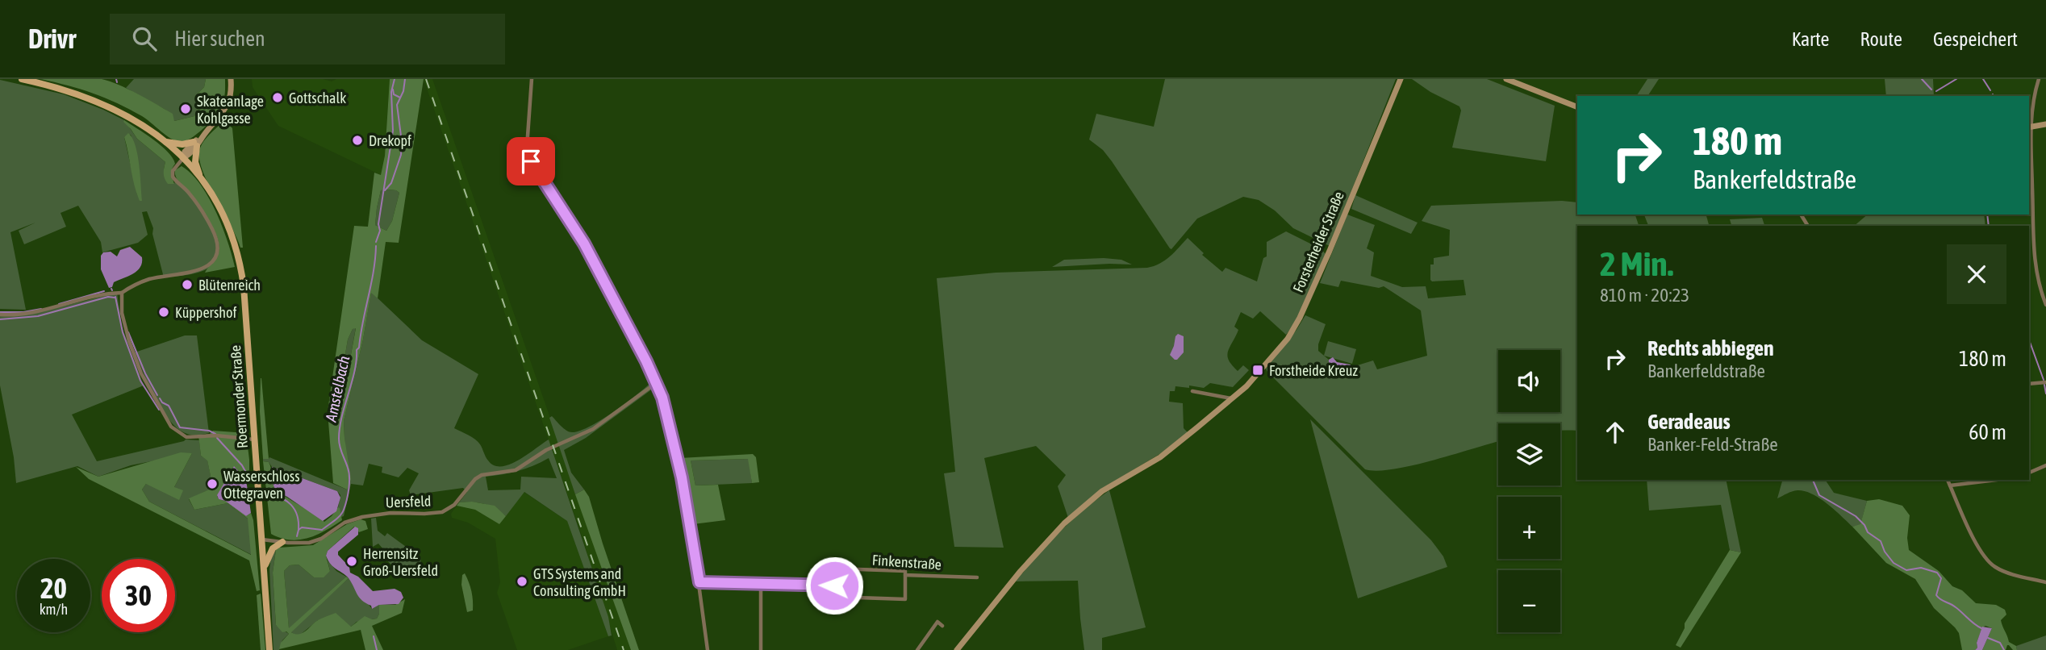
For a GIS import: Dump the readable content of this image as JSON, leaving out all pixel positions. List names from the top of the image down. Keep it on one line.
{"streets":{"main road":["Roermonder Straße"],"street":["Forsterheider Straße","Uersfeld","Finkenstraße"]},"crossings":[["Roermonder Straße","Uersfeld"]],"water":["Amstelbach"],"places":{"other":["Gottschalk","Skateanlage Kohlgasse","Drekopf","Blütenreich","Küppershof","Wasserschloss Ottegraven","Herrensitz Groß-Uersfeld","GTS Systems and Consulting GmbH"],"transit":["Forstheide Kreuz"]},"page":{"header":"Drivr","search":"Hier suchen","nav":["Karte","Route","Gespeichert"],"turn":["180 m","Bankerfeldstraße"],"heading":["2 Min.","810 m · 20:23"],"list":[{"name":"Rechts abbiegen","note":"Bankerfeldstraße","value":"180 m"},{"name":"Geradeaus","note":"Banker-Feld-Straße","value":"60 m"}],"map_buttons":["+","−"],"speed":"20 km/h","limit":"30"}}
